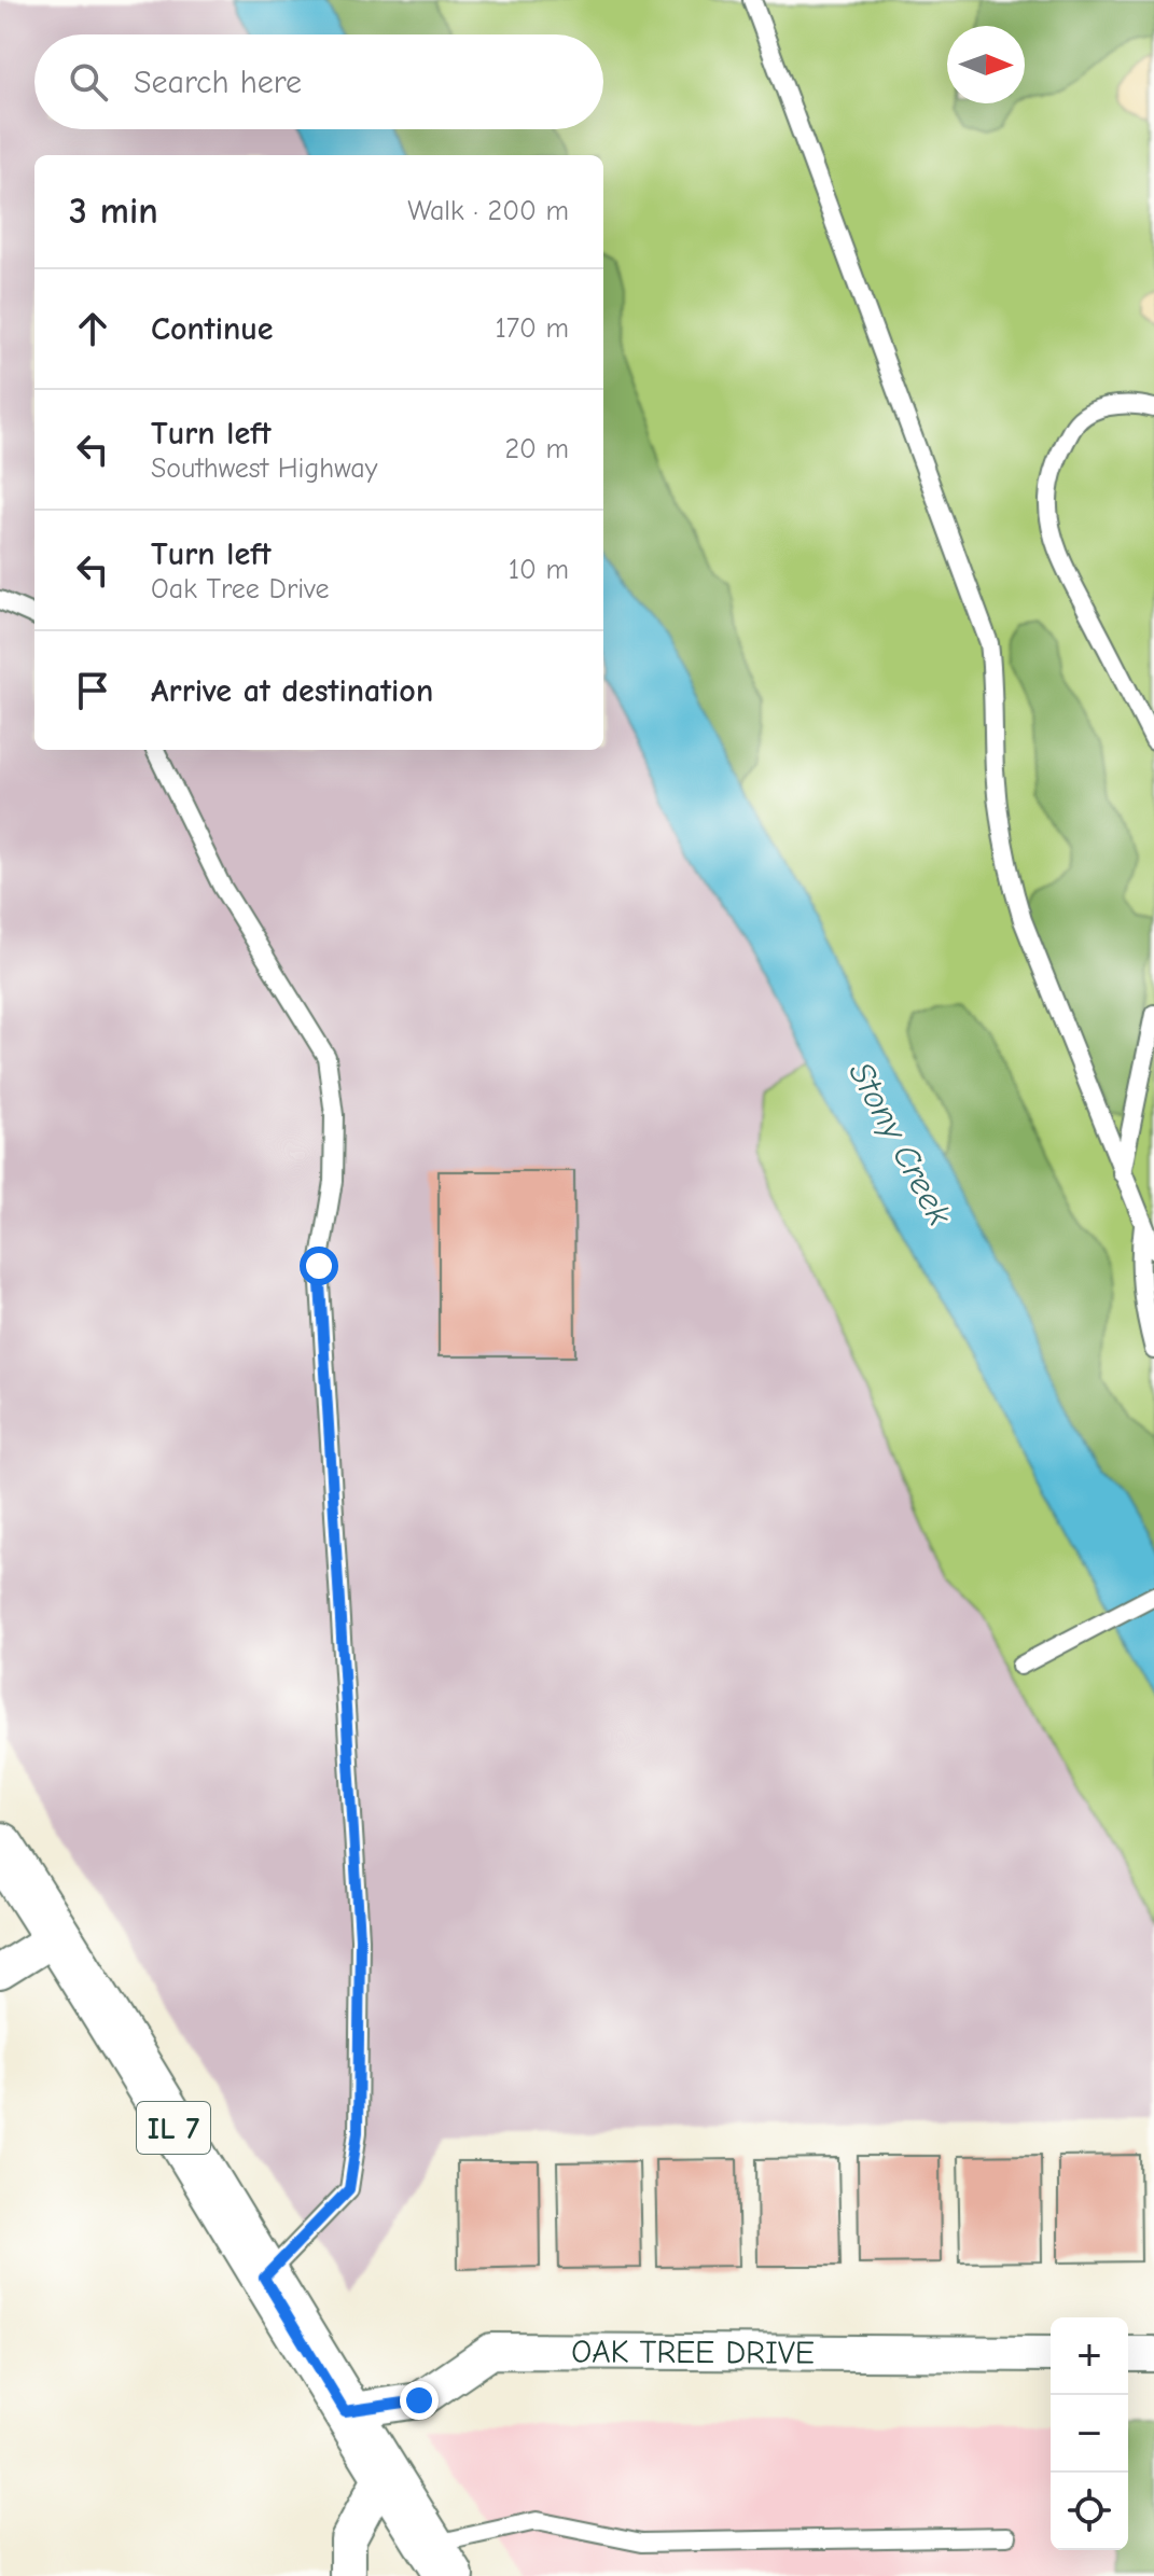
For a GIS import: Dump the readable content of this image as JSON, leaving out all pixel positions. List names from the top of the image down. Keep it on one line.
{"streets":{"main road":["IL 7"],"street":["OAK TREE DRIVE"]},"crossings":[["IL 7","OAK TREE DRIVE"]],"water":["Stony Creek"],"north":"right","page":{"search":"Search here","heading":["3 min","Walk · 200 m"],"list":[["Continue","170 m"],["Turn left","Southwest Highway","20 m"],["Turn left","Oak Tree Drive","10 m"],"Arrive at destination"],"map_buttons":["+","−"]}}
